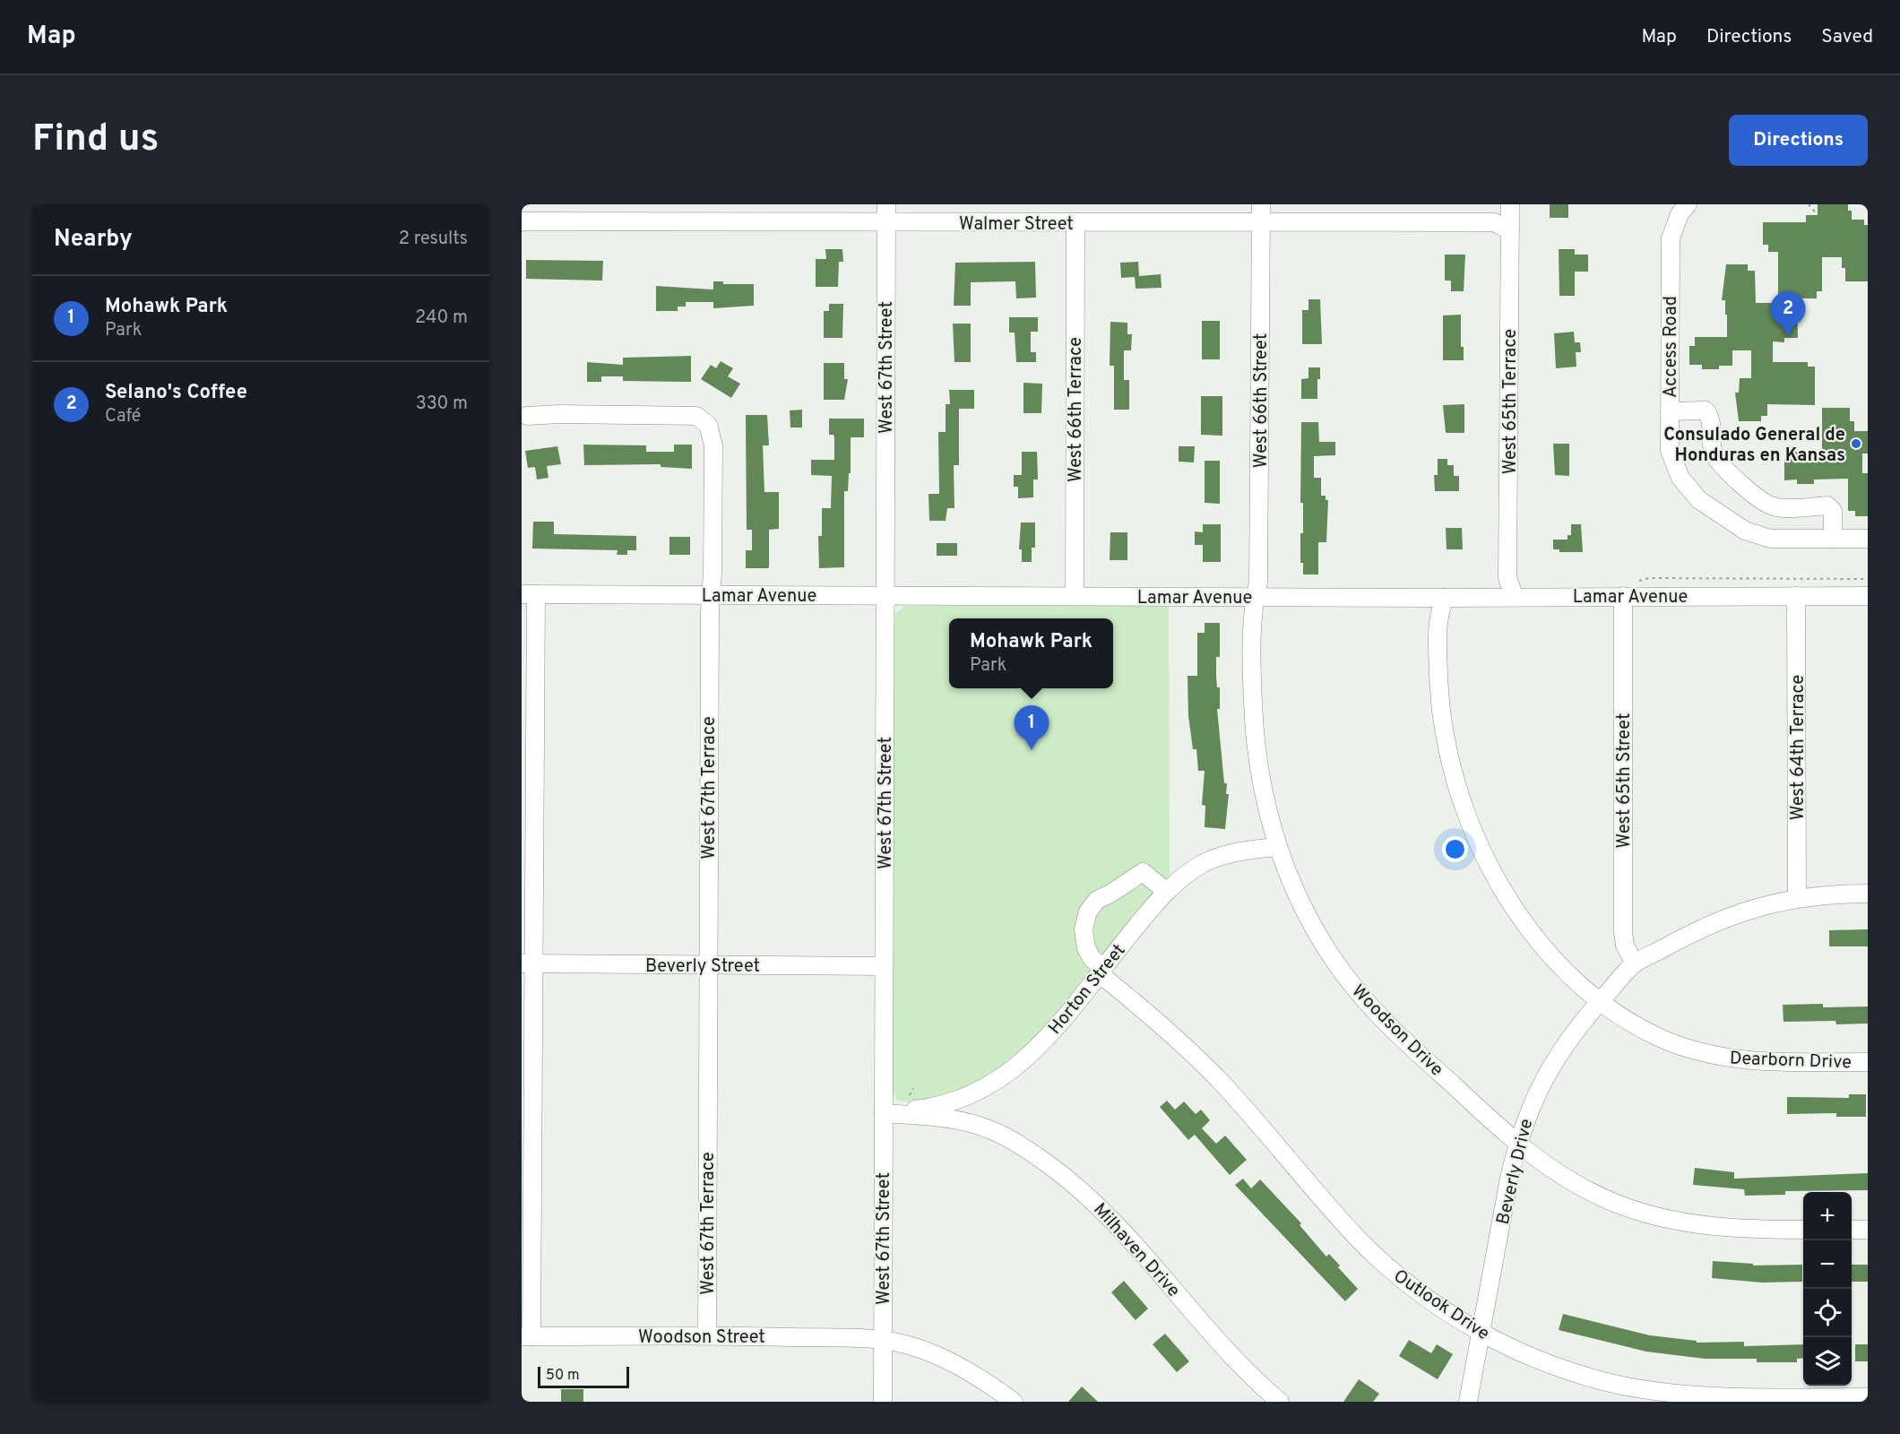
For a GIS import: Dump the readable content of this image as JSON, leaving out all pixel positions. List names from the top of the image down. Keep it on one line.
{"streets":{"street":["Walmer Street","Access Road","West 67th Street","West 66th Street","West 65th Terrace","West 66th Terrace","Lamar Avenue","West 64th Terrace","West 65th Street","West 67th Terrace","Beverly Street","Horton Street","Woodson Drive","Dearborn Drive","Beverly Drive","Milhaven Drive","Outlook Drive","Woodson Street"]},"crossings":[["Walmer Street","West 67th Street"],["Walmer Street","West 66th Street"],["Walmer Street","West 65th Terrace"],["Walmer Street","West 66th Terrace"],["West 67th Street","Lamar Avenue"],["West 67th Street","Beverly Street"],["West 67th Street","Horton Street"],["West 67th Street","Milhaven Drive"],["West 67th Street","Woodson Street"],["West 66th Street","Lamar Avenue"],["West 66th Street","Woodson Drive"],["West 65th Terrace","Lamar Avenue"],["West 66th Terrace","Lamar Avenue"],["Lamar Avenue","West 64th Terrace"],["Lamar Avenue","West 65th Street"],["Lamar Avenue","West 67th Terrace"],["Lamar Avenue","Woodson Drive"],["Lamar Avenue","Dearborn Drive"],["West 64th Terrace","Beverly Drive"],["West 65th Street","Beverly Drive"],["West 67th Terrace","Beverly Street"],["West 67th Terrace","Woodson Street"],["Horton Street","Woodson Drive"],["Horton Street","Milhaven Drive"],["Horton Street","Outlook Drive"],["Woodson Drive","Beverly Drive"],["Dearborn Drive","Beverly Drive"],["Beverly Drive","Outlook Drive"]],"places":["Consulado General de Honduras en Kansas"],"scale_bar":"50 m","page":{"header":"Map","nav":["Map","Directions","Saved"],"buttons":"Directions","title":"Find us","heading":["Nearby","2 results"],"list":[{"mark":"1","name":"Mohawk Park","note":"Park","value":"240 m"},{"mark":"2","name":"Selano's Coffee","note":"Café","value":"330 m"}],"pins":["2","1"],"popup":["Mohawk Park","Park"],"map_buttons":["+","−"],"scale":"50 m"}}
